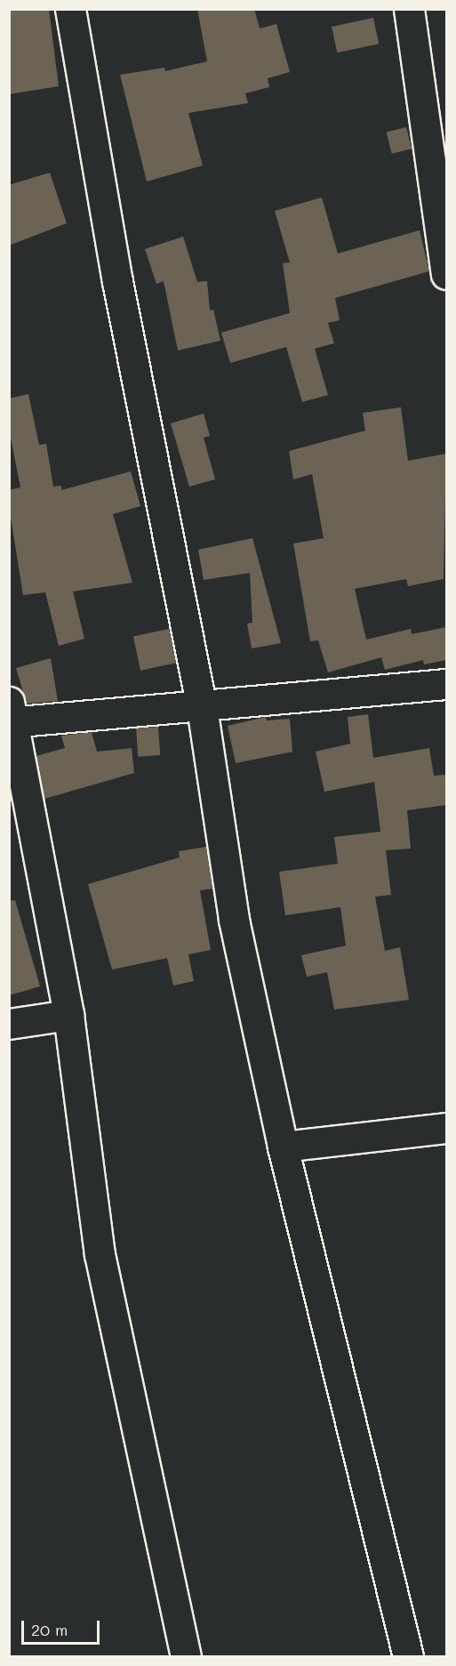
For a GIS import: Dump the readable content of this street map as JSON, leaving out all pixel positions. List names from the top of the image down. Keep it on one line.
{"scale_bar":"20 m"}
